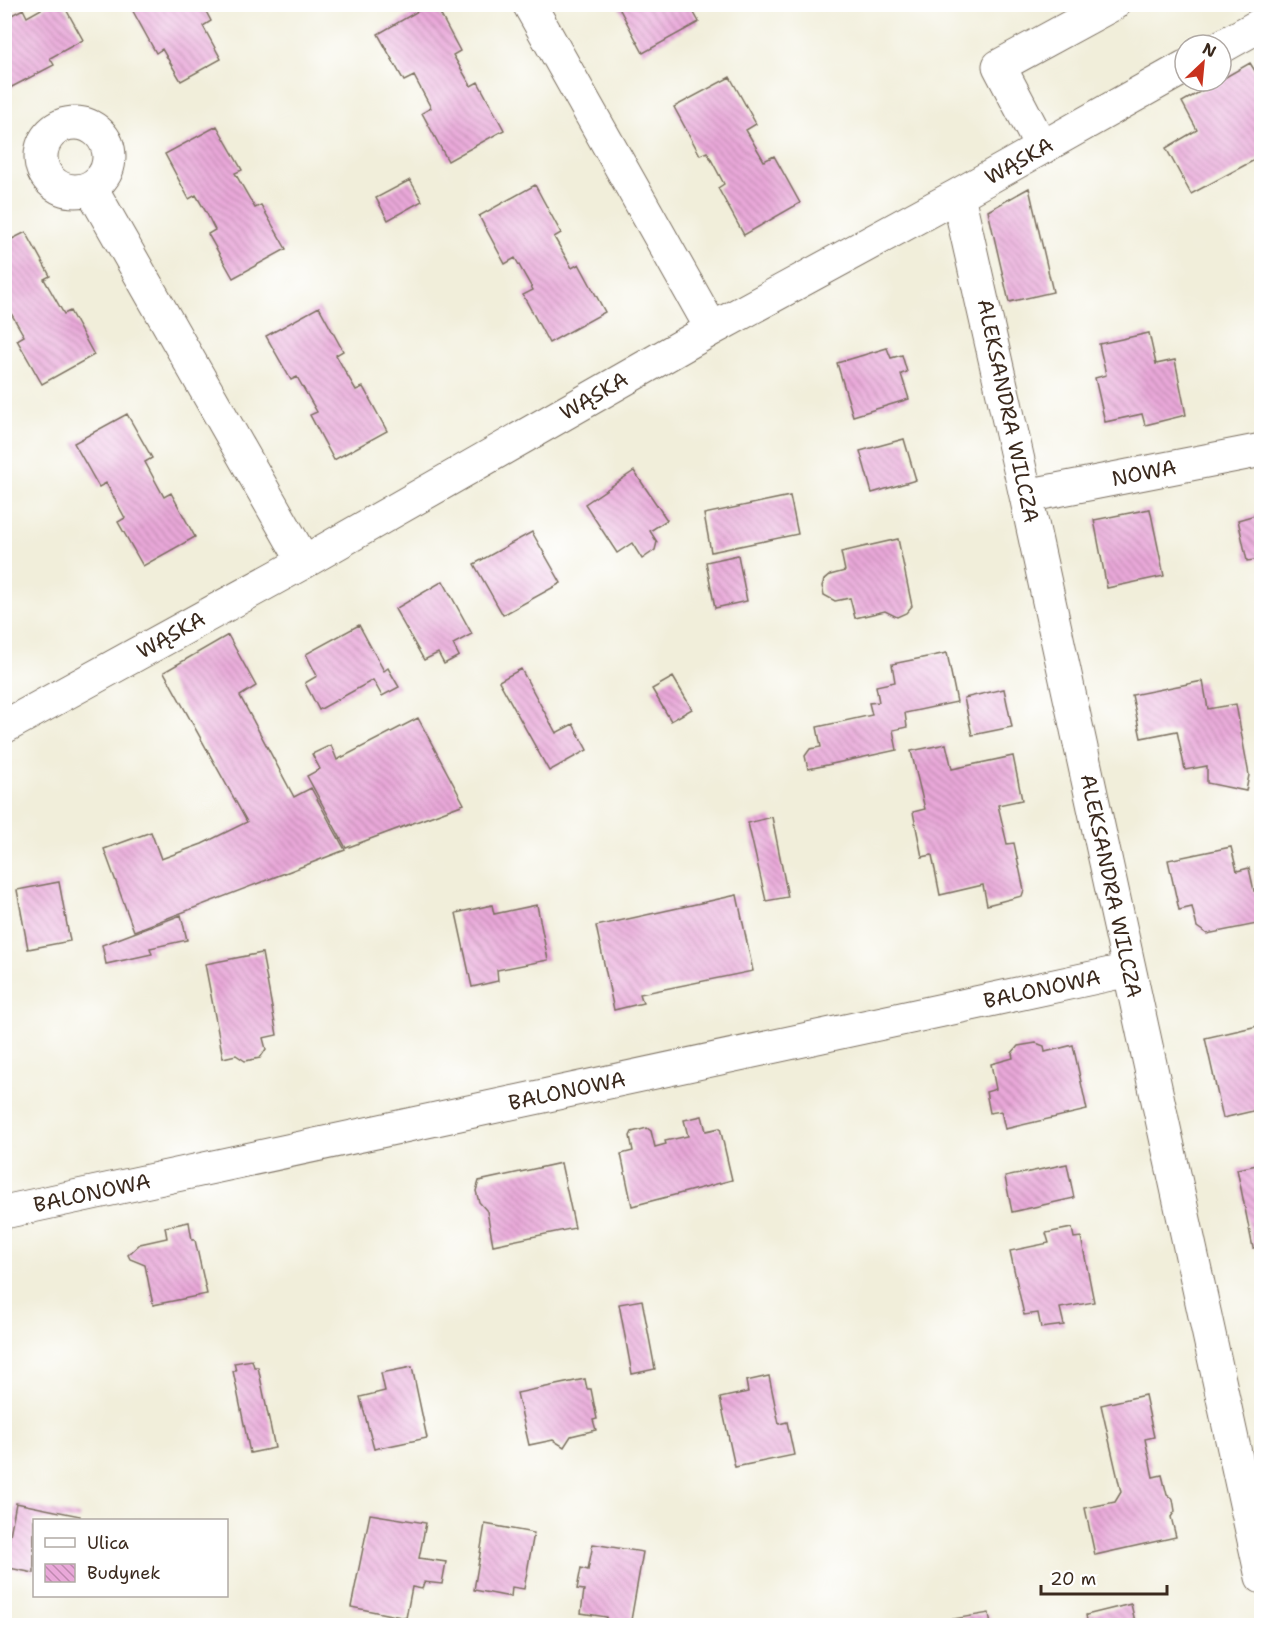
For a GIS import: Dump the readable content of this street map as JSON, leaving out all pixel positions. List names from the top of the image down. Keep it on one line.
{"streets":{"street":["WĄSKA","ALEKSANDRA WILCZA","NOWA","BALONOWA"]},"crossings":[["WĄSKA","ALEKSANDRA WILCZA"],["ALEKSANDRA WILCZA","NOWA"],["ALEKSANDRA WILCZA","BALONOWA"]],"legend":["Ulica","Budynek"],"scale_bar":"20 m","north":"top right"}
